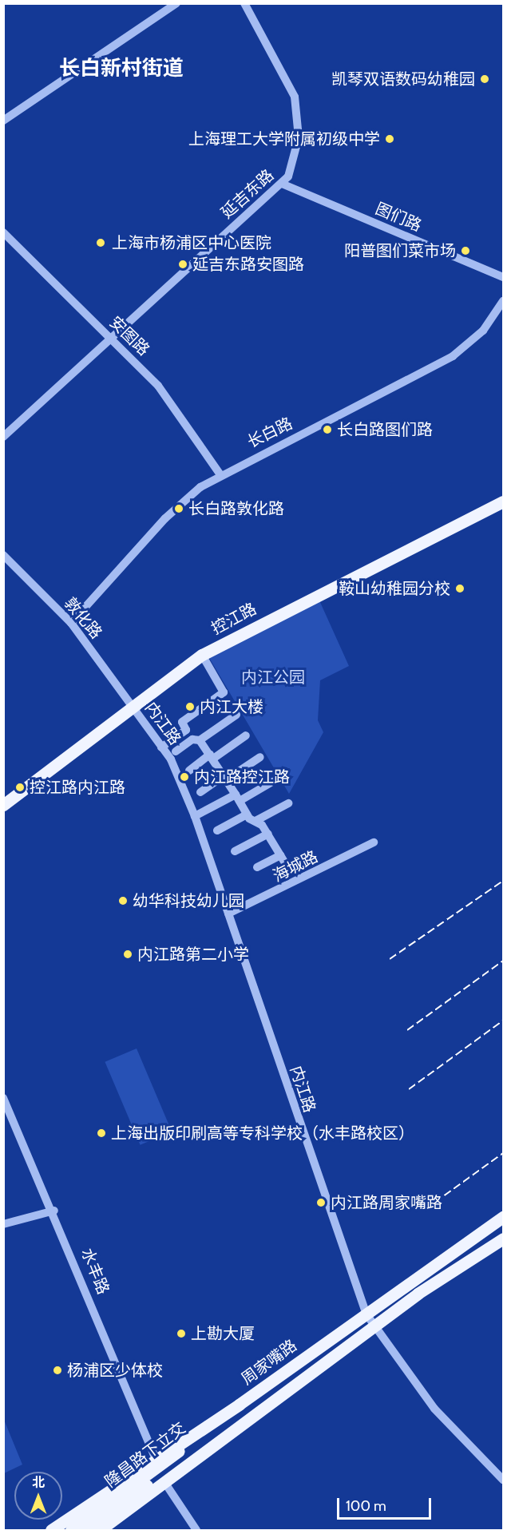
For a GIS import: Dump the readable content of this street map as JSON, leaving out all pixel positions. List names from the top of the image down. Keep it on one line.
{"streets":{"main road":["控江路","周家嘴路","隆昌路下立交"],"street":["延吉东路","图们路","安图路","长白路","敦化路","内江路","海城路","水丰路"]},"crossings":[["延吉东路","图们路"],["延吉东路","安图路"],["安图路","长白路"],["长白路","敦化路"],["敦化路","控江路"],["敦化路","内江路"],["控江路","内江路"],["内江路","海城路"],["内江路","周家嘴路"],["水丰路","周家嘴路"],["周家嘴路","隆昌路下立交"]],"districts":["长白新村街道"],"parks":["内江公园"],"places":["凯琴双语数码幼稚园","上海理工大学附属初级中学","上海市杨浦区中心医院","阳普图们菜市场","延吉东路安图路","长白路图们路","长白路敦化路","鞍山幼稚园分校","内江大楼","内江路控江路","控江路内江路","幼华科技幼儿园","内江路第二小学","上海出版印刷高等专科学校（水丰路校区）","内江路周家嘴路","上勘大厦","杨浦区少体校"],"scale_bar":"100 m","north":"top"}
